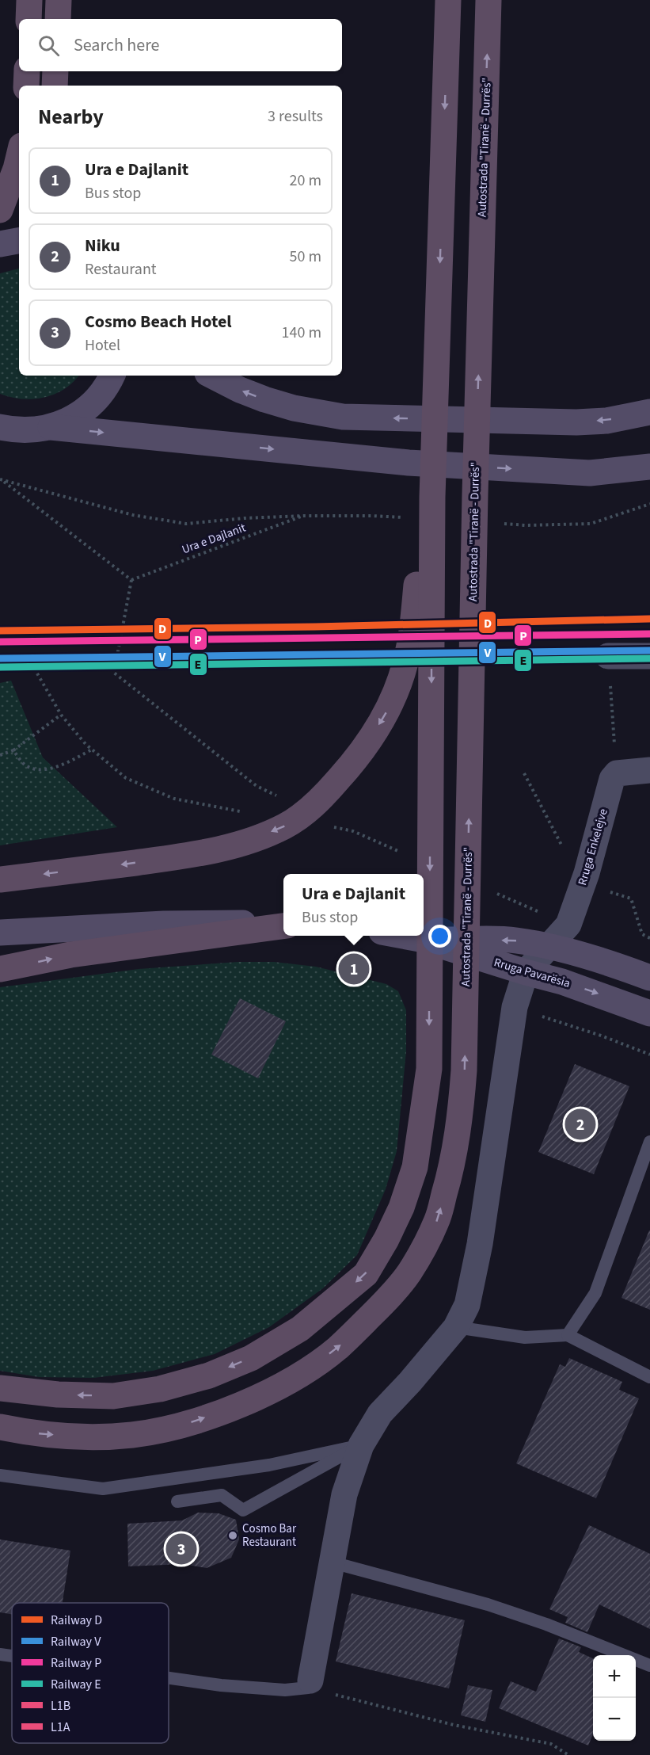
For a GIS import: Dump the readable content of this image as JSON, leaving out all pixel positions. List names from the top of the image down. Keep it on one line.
{"streets":{"highway":["Autostrada \"Tiranë - Durrës\""],"main road":["Rruga Pavarësia"],"street":["Rruga Enkelejve"],"path":["Ura e Dajlanit"]},"crossings":[["Rruga Enkelejve","Rruga Pavarësia"]],"one_way":["Autostrada \"Tiranë - Durrës\""],"places":["Cosmo Bar Restaurant"],"lines":["rail line D","rail line P","rail line V","rail line E"],"legend":["Railway D","Railway V","Railway P","Railway E","L1B","L1A"],"page":{"search":"Search here","heading":["Nearby","3 results"],"list":[{"mark":"1","name":"Ura e Dajlanit","note":"Bus stop","value":"20 m"},{"mark":"2","name":"Niku","note":"Restaurant","value":"50 m"},{"mark":"3","name":"Cosmo Beach Hotel","note":"Hotel","value":"140 m"}],"popup":["Ura e Dajlanit","Bus stop"],"pins":["1","2","3"],"map_buttons":["+","−"]}}
